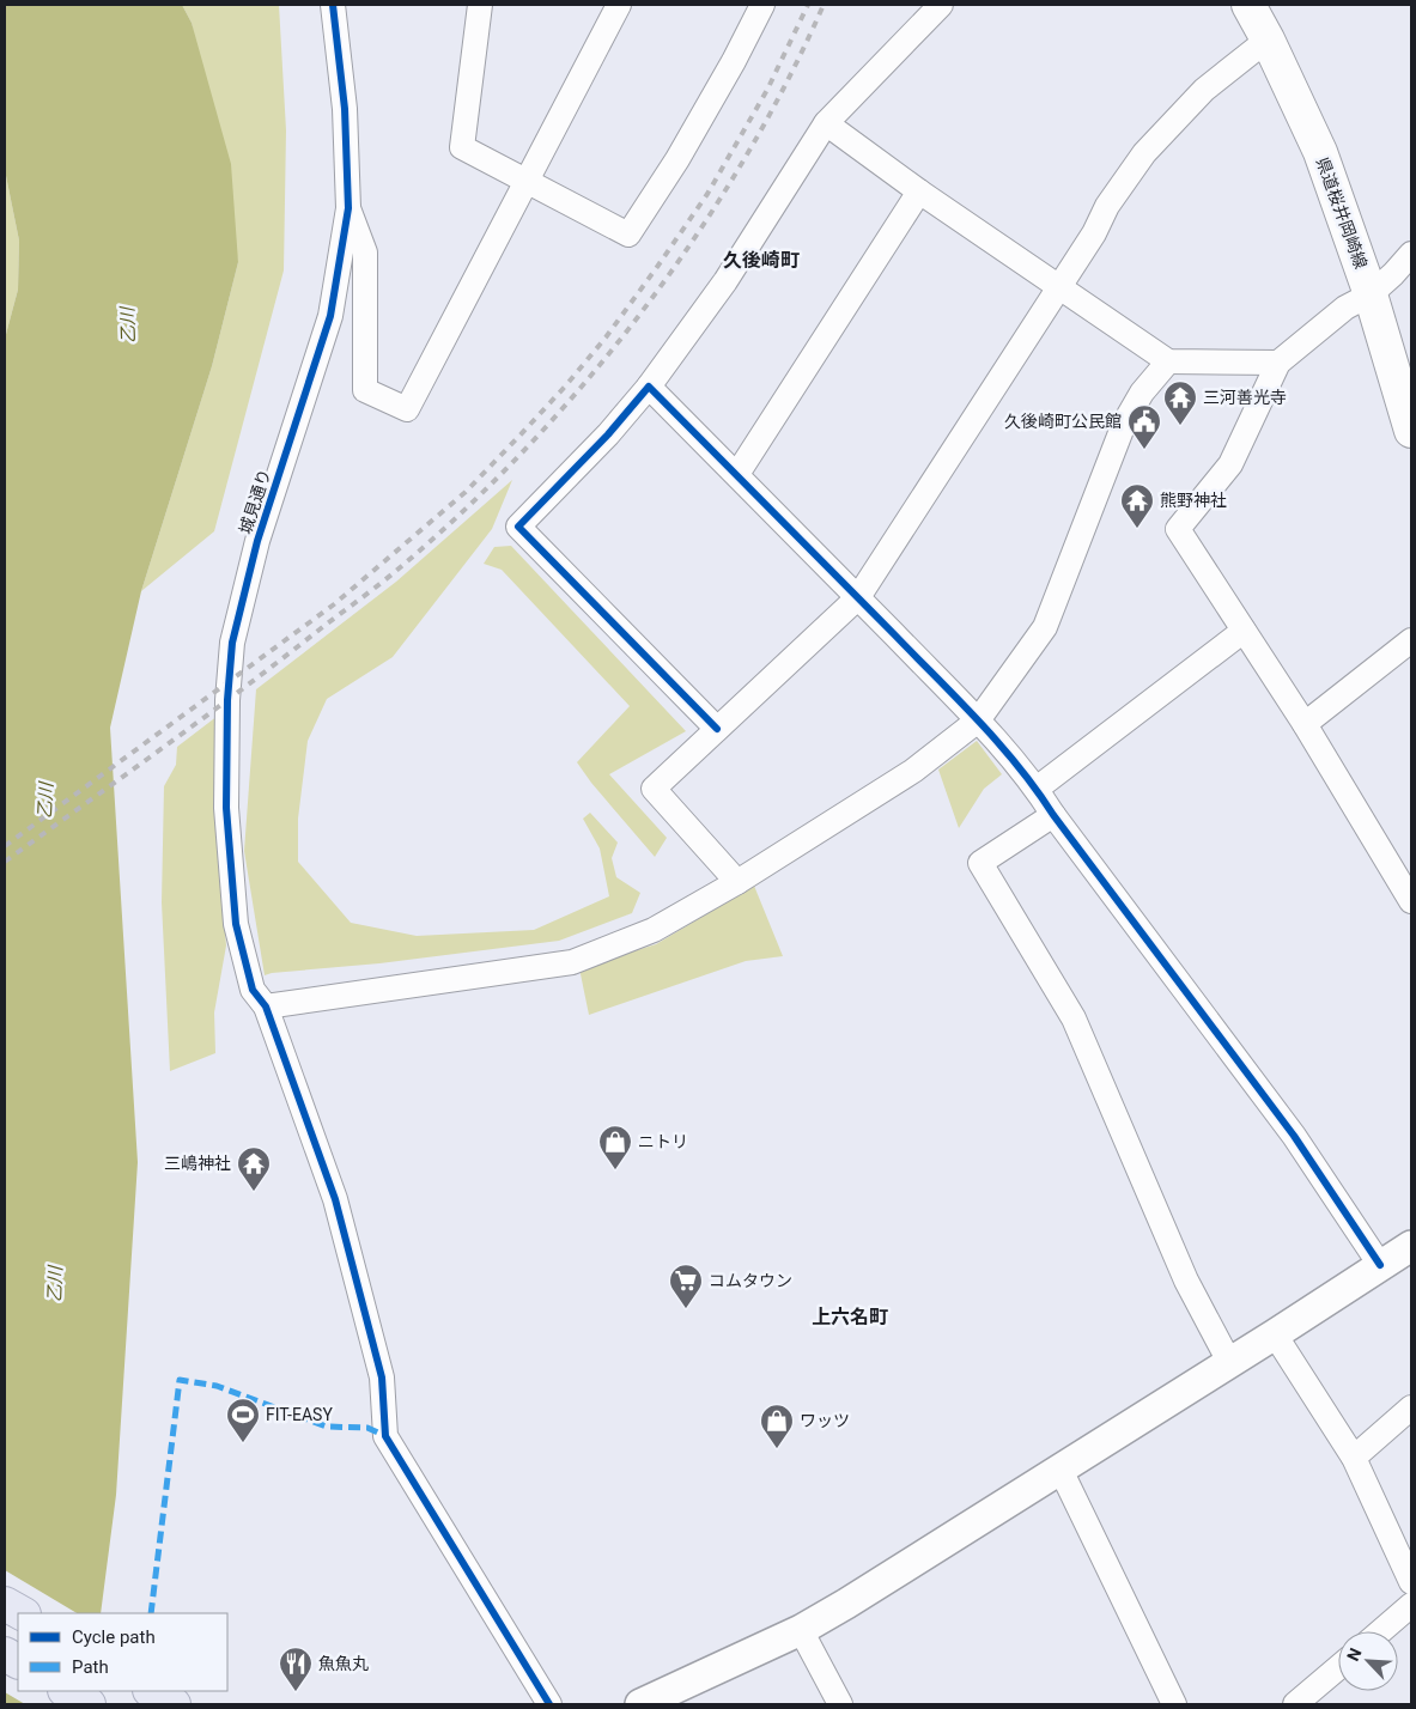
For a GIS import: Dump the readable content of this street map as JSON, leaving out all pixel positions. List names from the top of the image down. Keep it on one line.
{"streets":{"main road":["県道桜井岡崎線"],"street":["城見通り"]},"districts":["久後崎町","上六名町"],"water":["乙川"],"places":{"temple":["三河善光寺","熊野神社","三嶋神社"],"public building":["久後崎町公民館"],"shop":["ニトリ","ワッツ"],"supermarket":["コムタウン"],"sports":["FIT-EASY"],"restaurant":["魚魚丸"]},"legend":["Cycle path","Path"],"north":"top left"}
